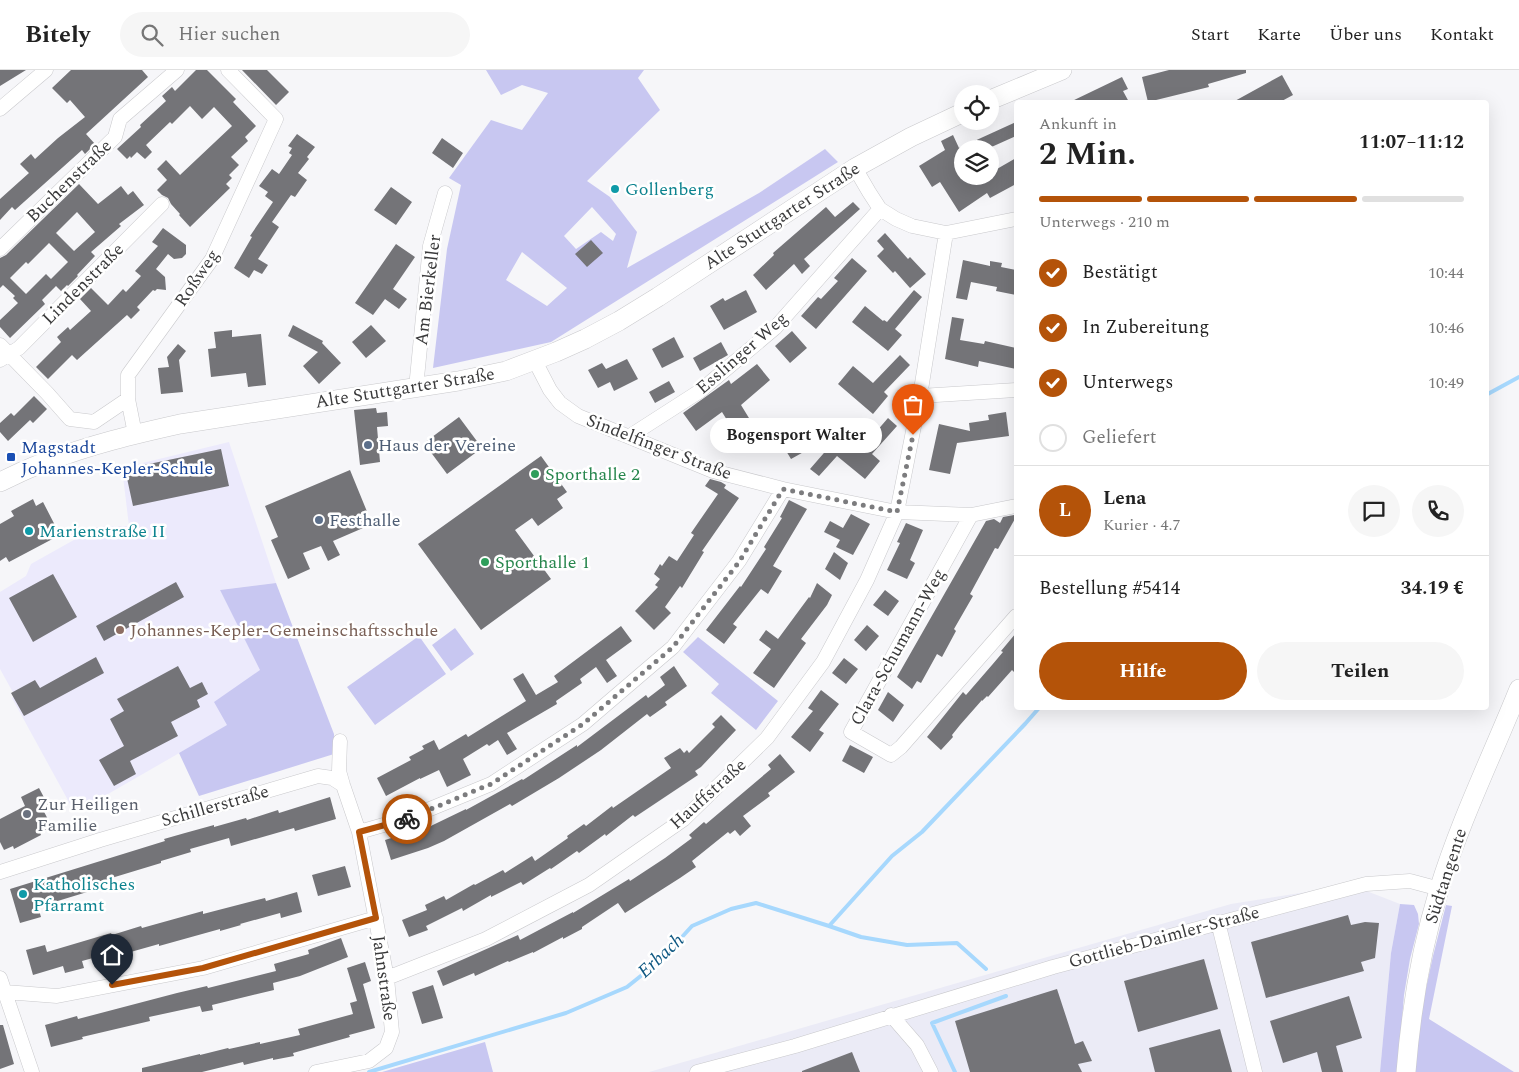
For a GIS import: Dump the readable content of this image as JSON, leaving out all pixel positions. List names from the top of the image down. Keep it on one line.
{"streets":{"street":["Buchenstraße","Alte Stuttgarter Straße","Roßweg","Lindenstraße","Am Bierkeller","Esslinger Weg","Sindelfinger Straße","Clara-Schumann-Weg","Hauffstraße","Schillerstraße","Südtangente","Gottlieb-Daimler-Straße","Jahnstraße"]},"crossings":[["Alte Stuttgarter Straße","Roßweg"],["Alte Stuttgarter Straße","Am Bierkeller"],["Alte Stuttgarter Straße","Sindelfinger Straße"],["Esslinger Weg","Sindelfinger Straße"],["Sindelfinger Straße","Clara-Schumann-Weg"],["Sindelfinger Straße","Hauffstraße"],["Hauffstraße","Jahnstraße"],["Schillerstraße","Jahnstraße"],["Südtangente","Gottlieb-Daimler-Straße"]],"water":["Erbach"],"places":{"other":["Gollenberg","Bogensport Walter","Haus der Vereine","Sporthalle 2","Festhalle","Marienstraße II","Sporthalle 1","Johannes-Kepler-Gemeinschaftsschule","Zur Heiligen Familie","Katholisches Pfarramt"],"transit":["Magstadt Johannes-Kepler-Schule"]},"page":{"header":"Bitely","search":"Hier suchen","nav":["Start","Karte","Über uns","Kontakt"],"heading":["2 Min.","Ankunft in","11:07–11:12"],"panel":["Lena","Kurier · 4.7","Bestellung #5414","34.19 €"],"bar":"Unterwegs · 210 m","list":[["Bestätigt","10:44"],["In Zubereitung","10:46"],["Unterwegs","10:49"],"Geliefert"],"bubble":"Bogensport Walter","round":"L","buttons":["Hilfe","Teilen"]}}
